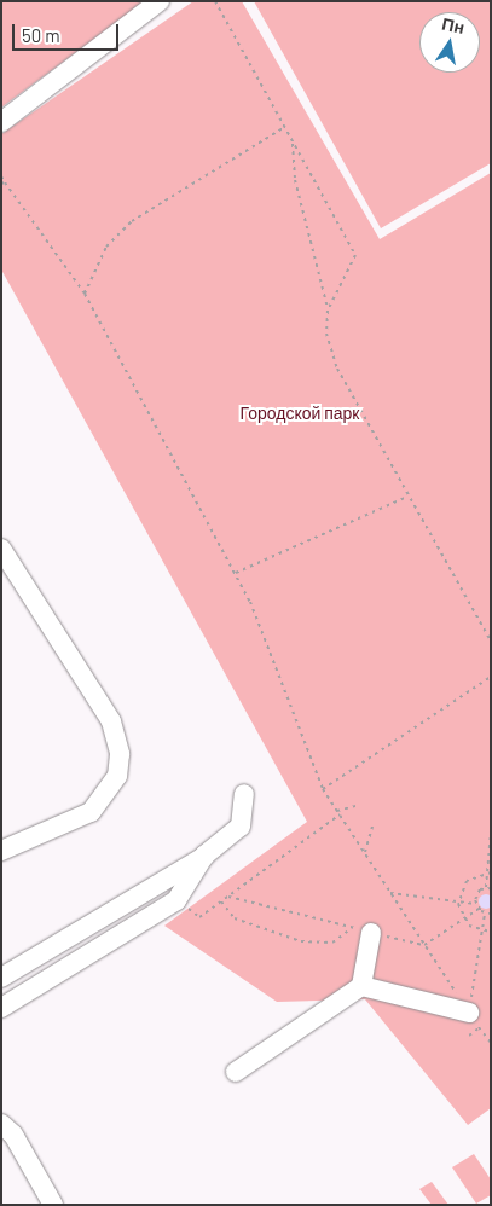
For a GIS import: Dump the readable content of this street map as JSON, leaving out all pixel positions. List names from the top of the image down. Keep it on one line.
{"parks":["Городской парк"],"scale_bar":"50 m","north":"top"}
